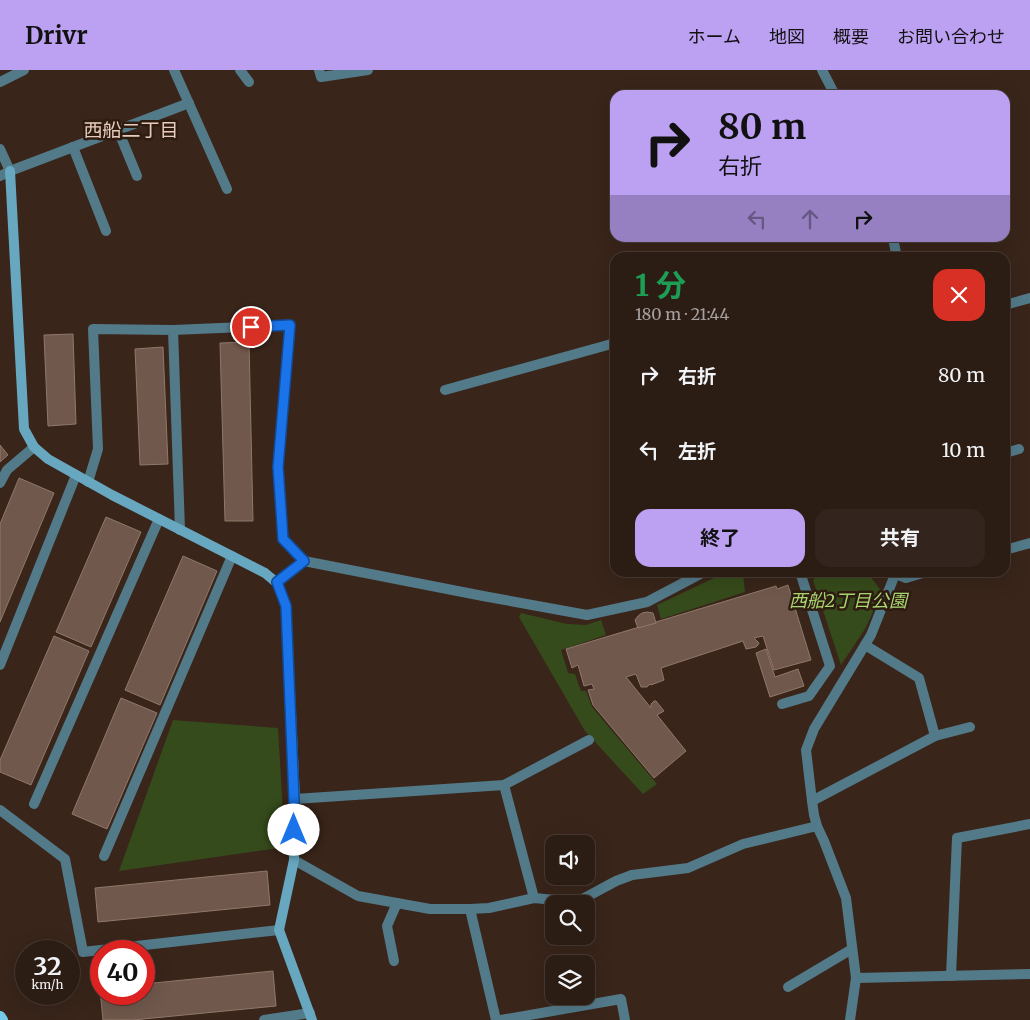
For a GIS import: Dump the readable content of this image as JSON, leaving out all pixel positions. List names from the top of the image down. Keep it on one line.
{"districts":["西船二丁目"],"parks":["西船2丁目公園"],"page":{"header":"Drivr","nav":["ホーム","地図","概要","お問い合わせ"],"turn":["80 m","右折"],"heading":["1 分","180 m · 21:44"],"list":[{"name":"右折","value":"80 m"},{"name":"左折","value":"10 m"}],"buttons":["終了","共有"],"speed":"32 km/h","limit":"40"}}
